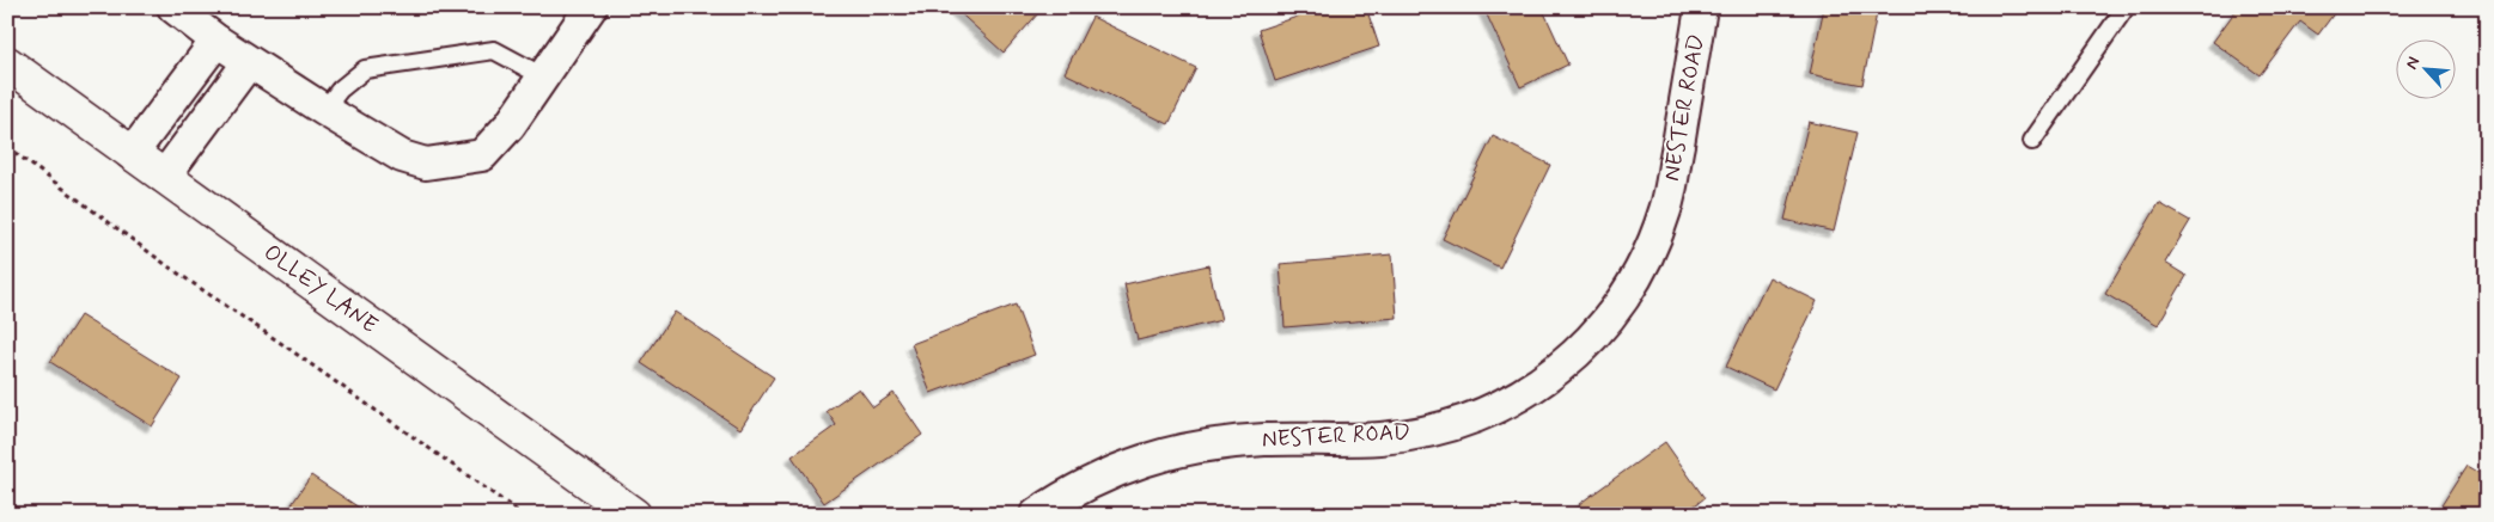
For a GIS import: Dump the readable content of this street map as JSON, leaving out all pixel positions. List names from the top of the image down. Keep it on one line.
{"streets":{"main road":["OLLEY LANE"],"street":["NESTER ROAD"]},"north":"top left"}
